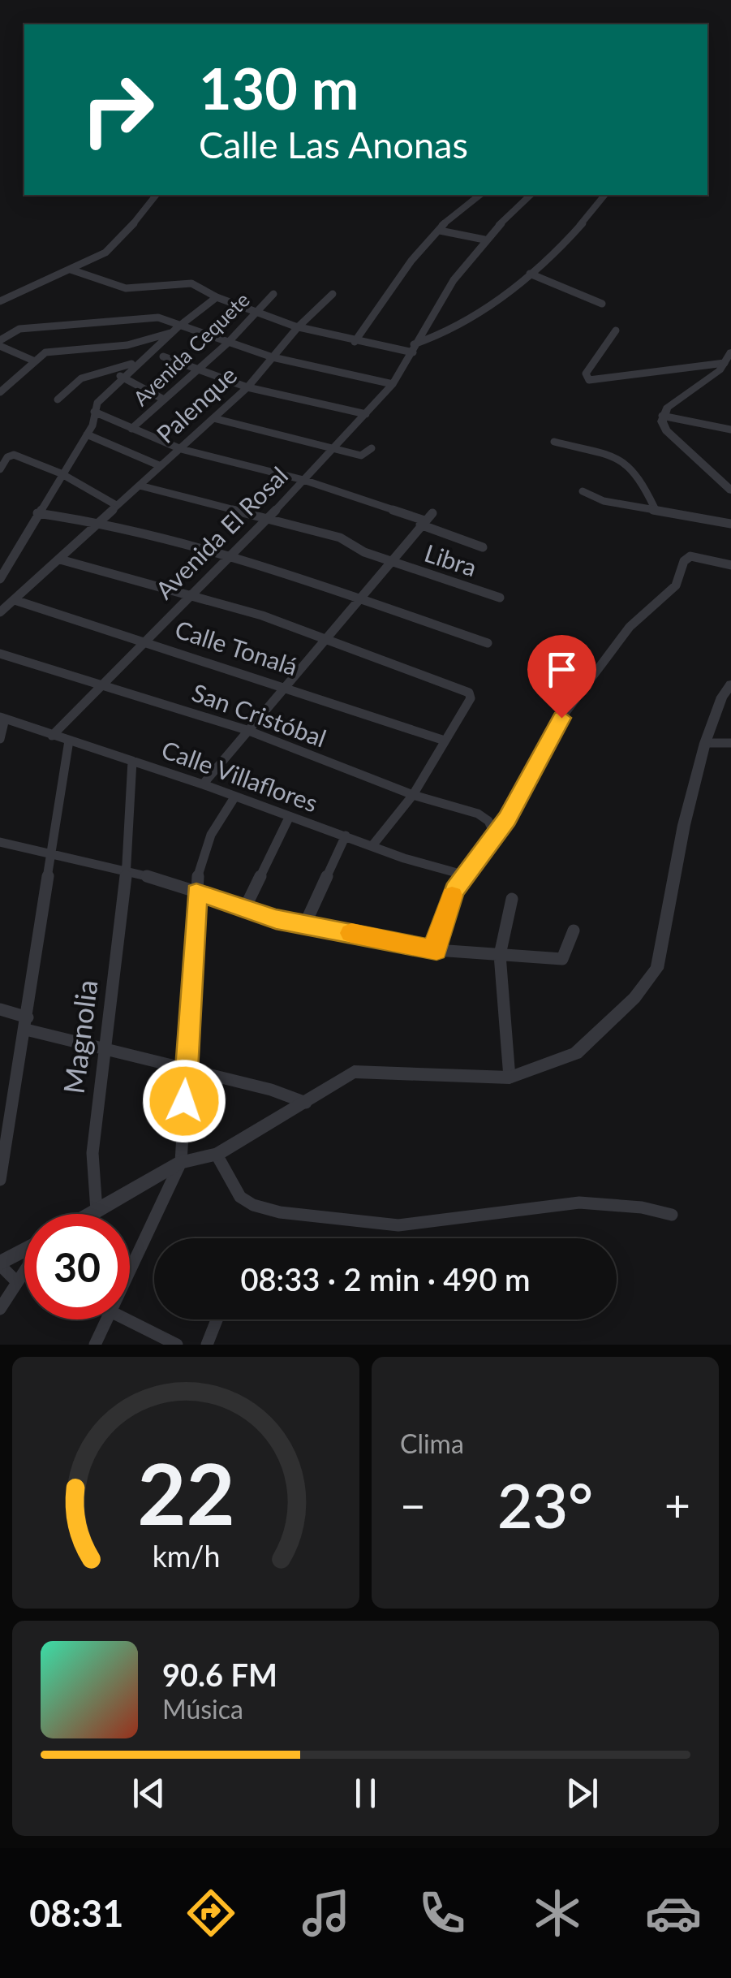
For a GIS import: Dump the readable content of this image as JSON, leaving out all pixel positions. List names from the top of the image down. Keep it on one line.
{"streets":{"street":["Avenida Cequete","Palenque","Avenida El Rosal","Libra","Calle Tonalá","San Cristóbal","Calle Villaflores","Magnolia"]},"crossings":[["Palenque","Calle Tonalá"],["Avenida El Rosal","Libra"],["Avenida El Rosal","Calle Tonalá"],["Avenida El Rosal","San Cristóbal"],["Avenida El Rosal","Calle Villaflores"],["Calle Villaflores","Magnolia"]],"page":{"turn":["130 m","Calle Las Anonas"],"limit":"30","trip":"08:33 · 2 min · 490 m","tile":"Clima","heat":["−","23°","+"],"song":["90.6 FM","Música"],"tabs":"08:31","gauge":["22","km/h"]}}
